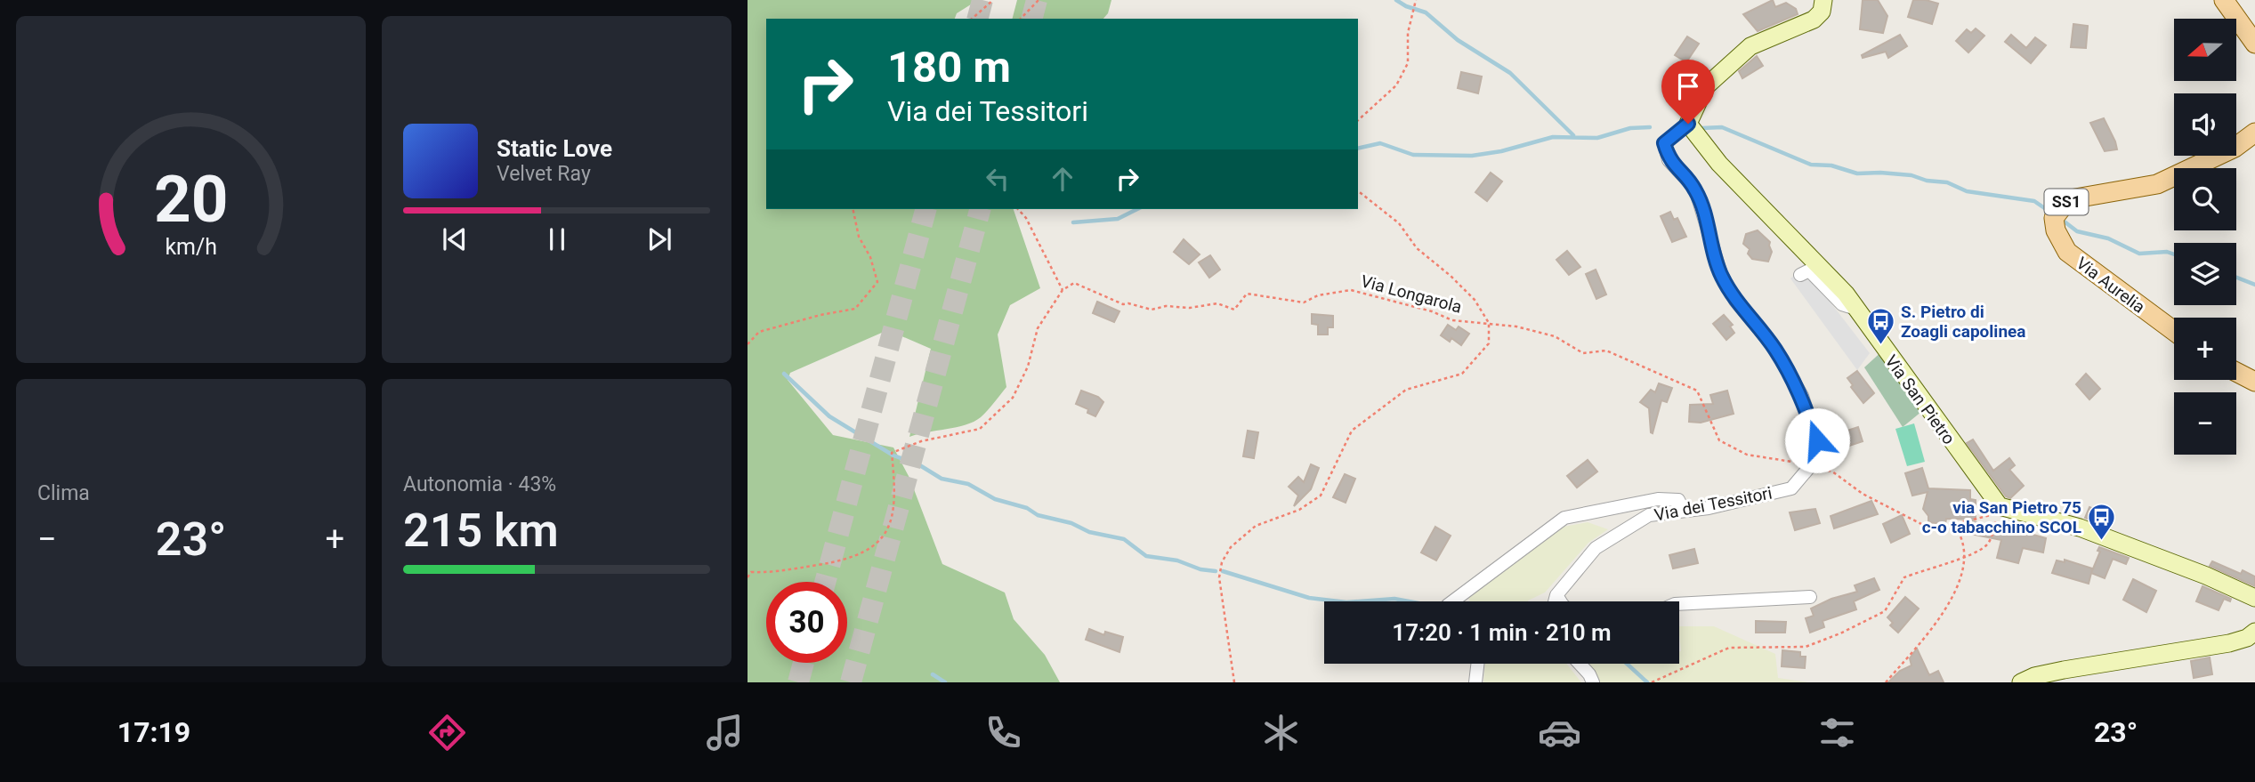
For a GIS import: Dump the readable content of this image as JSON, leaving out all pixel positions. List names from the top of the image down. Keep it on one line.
{"streets":{"main road":["SS1","Via Aurelia"],"street":["Via San Pietro","Via dei Tessitori"],"path":["Via Longarola"]},"crossings":[["Via Longarola","Via San Pietro"],["Via Longarola","Via dei Tessitori"]],"places":{"bus stop":["S. Pietro di Zoagli capolinea","via San Pietro 75 c-o tabacchino SCOL"]},"north":"left","page":{"map_buttons":["+","−"],"turn":["180 m","Via dei Tessitori"],"song":["Static Love","Velvet Ray"],"tile":["Clima",["Autonomia · 43%","215 km"]],"heat":["−","23°","+"],"limit":"30","trip":"17:20 · 1 min · 210 m","tabs":["17:19","23°"],"gauge":["20","km/h"]}}
